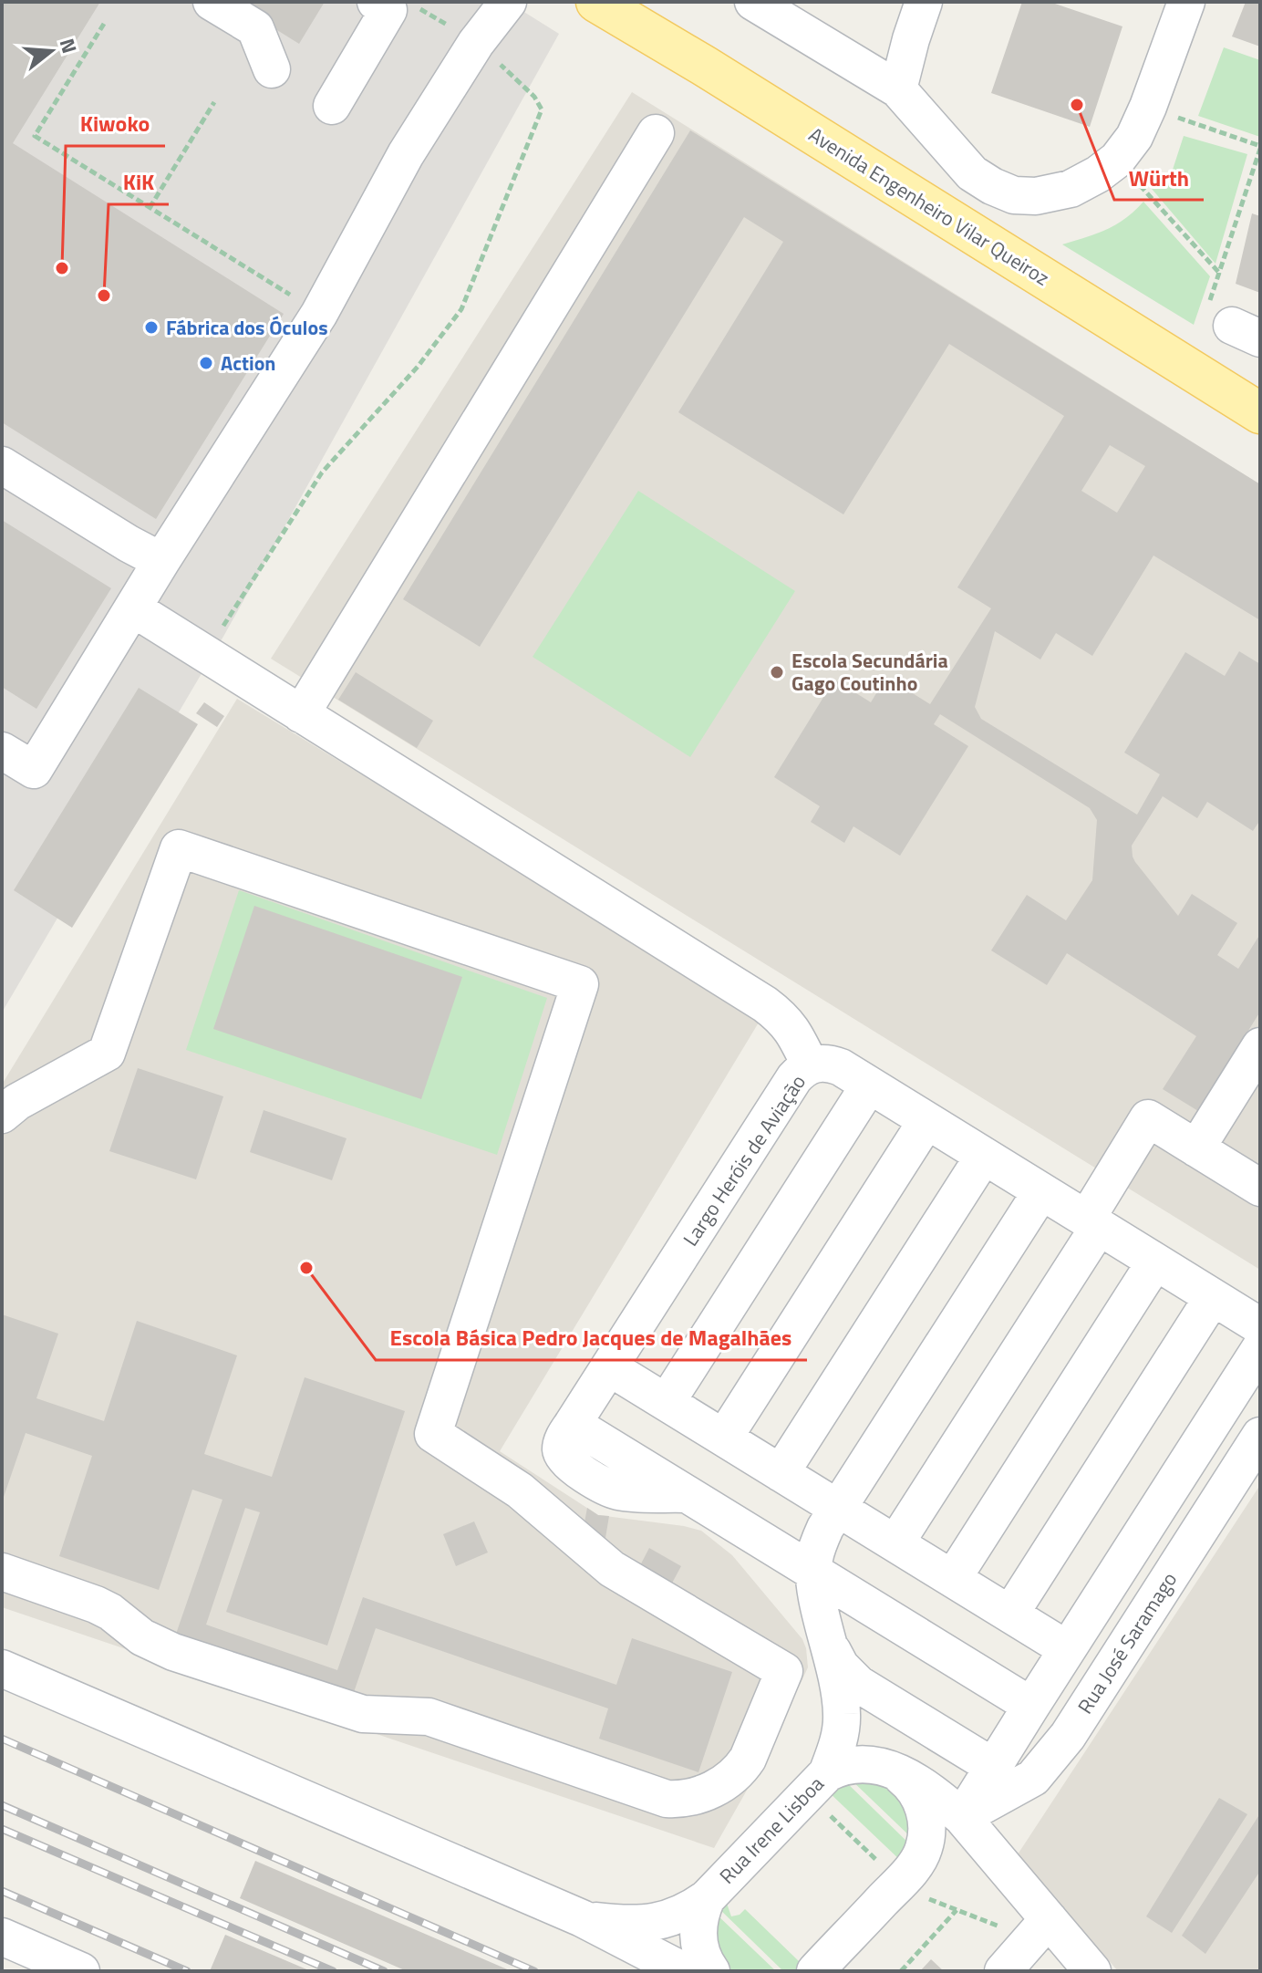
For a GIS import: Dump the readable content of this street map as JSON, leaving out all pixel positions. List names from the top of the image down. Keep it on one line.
{"streets":{"main road":["Avenida Engenheiro Vilar Queiroz"],"street":["Largo Heróis de Aviação","Rua José Saramago","Rua Irene Lisboa"]},"crossings":[["Rua José Saramago","Rua Irene Lisboa"]],"places":["Würth","Kiwoko","KiK","Fábrica dos Óculos","Action","Escola Secundária Gago Coutinho","Escola Básica Pedro Jacques de Magalhães"],"north":"right"}
